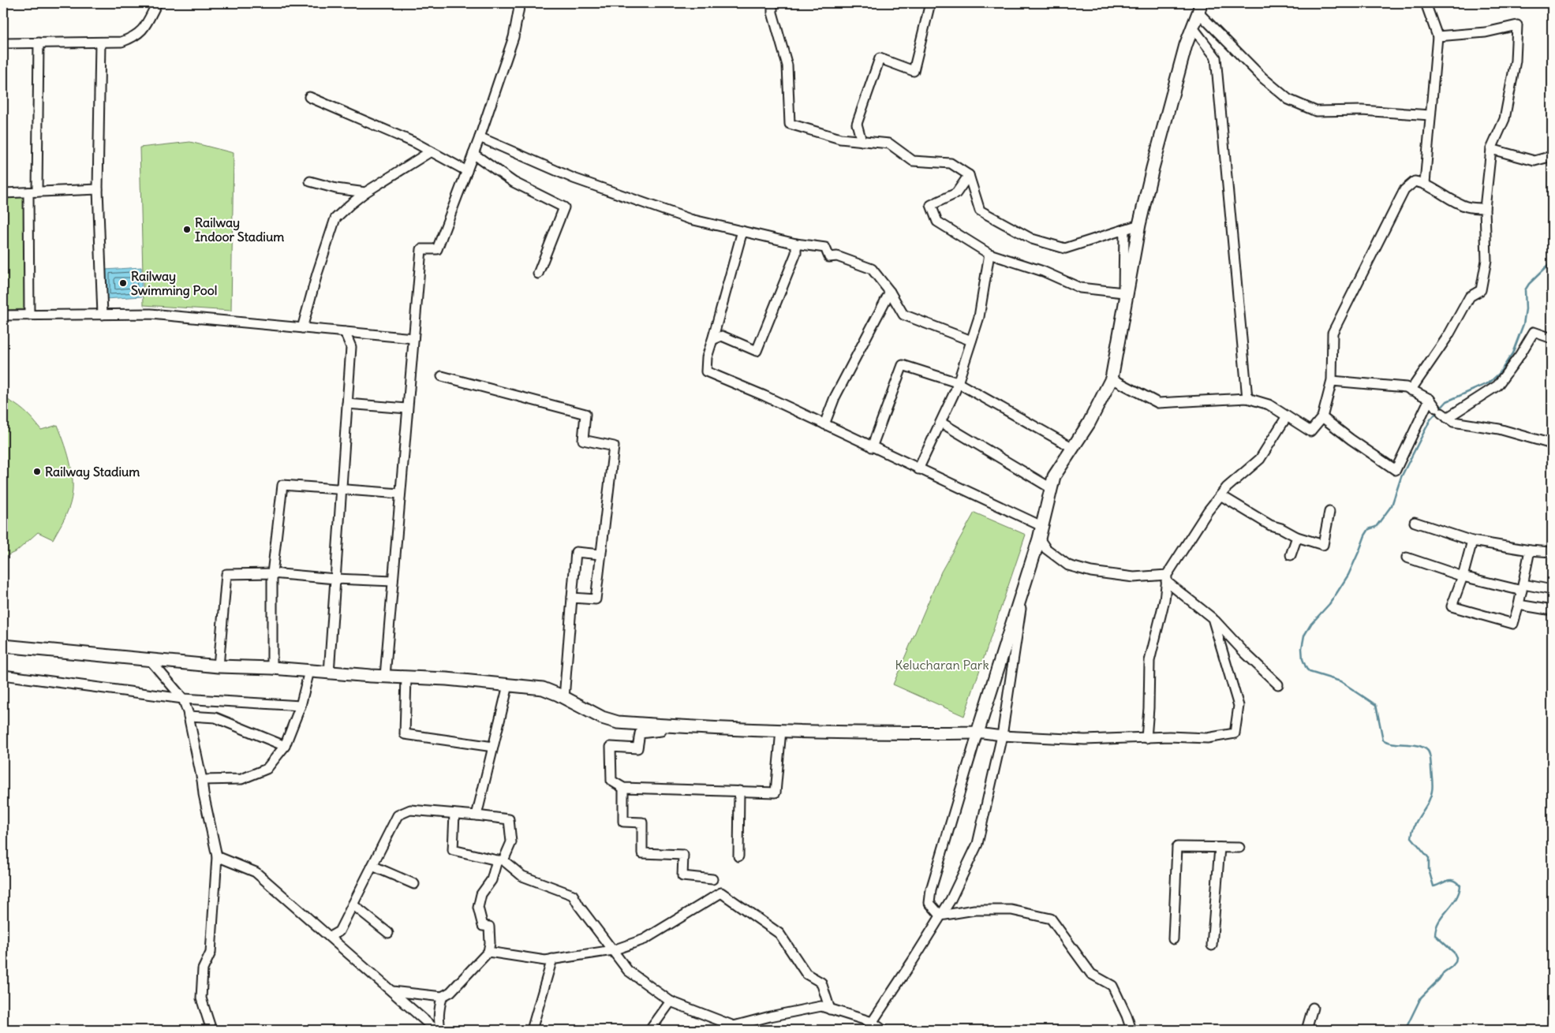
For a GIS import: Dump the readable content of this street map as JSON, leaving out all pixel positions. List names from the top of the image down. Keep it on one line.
{"parks":["Kelucharan Park"],"places":["Railway Indoor Stadium","Railway Swimming Pool","Railway Stadium"]}
